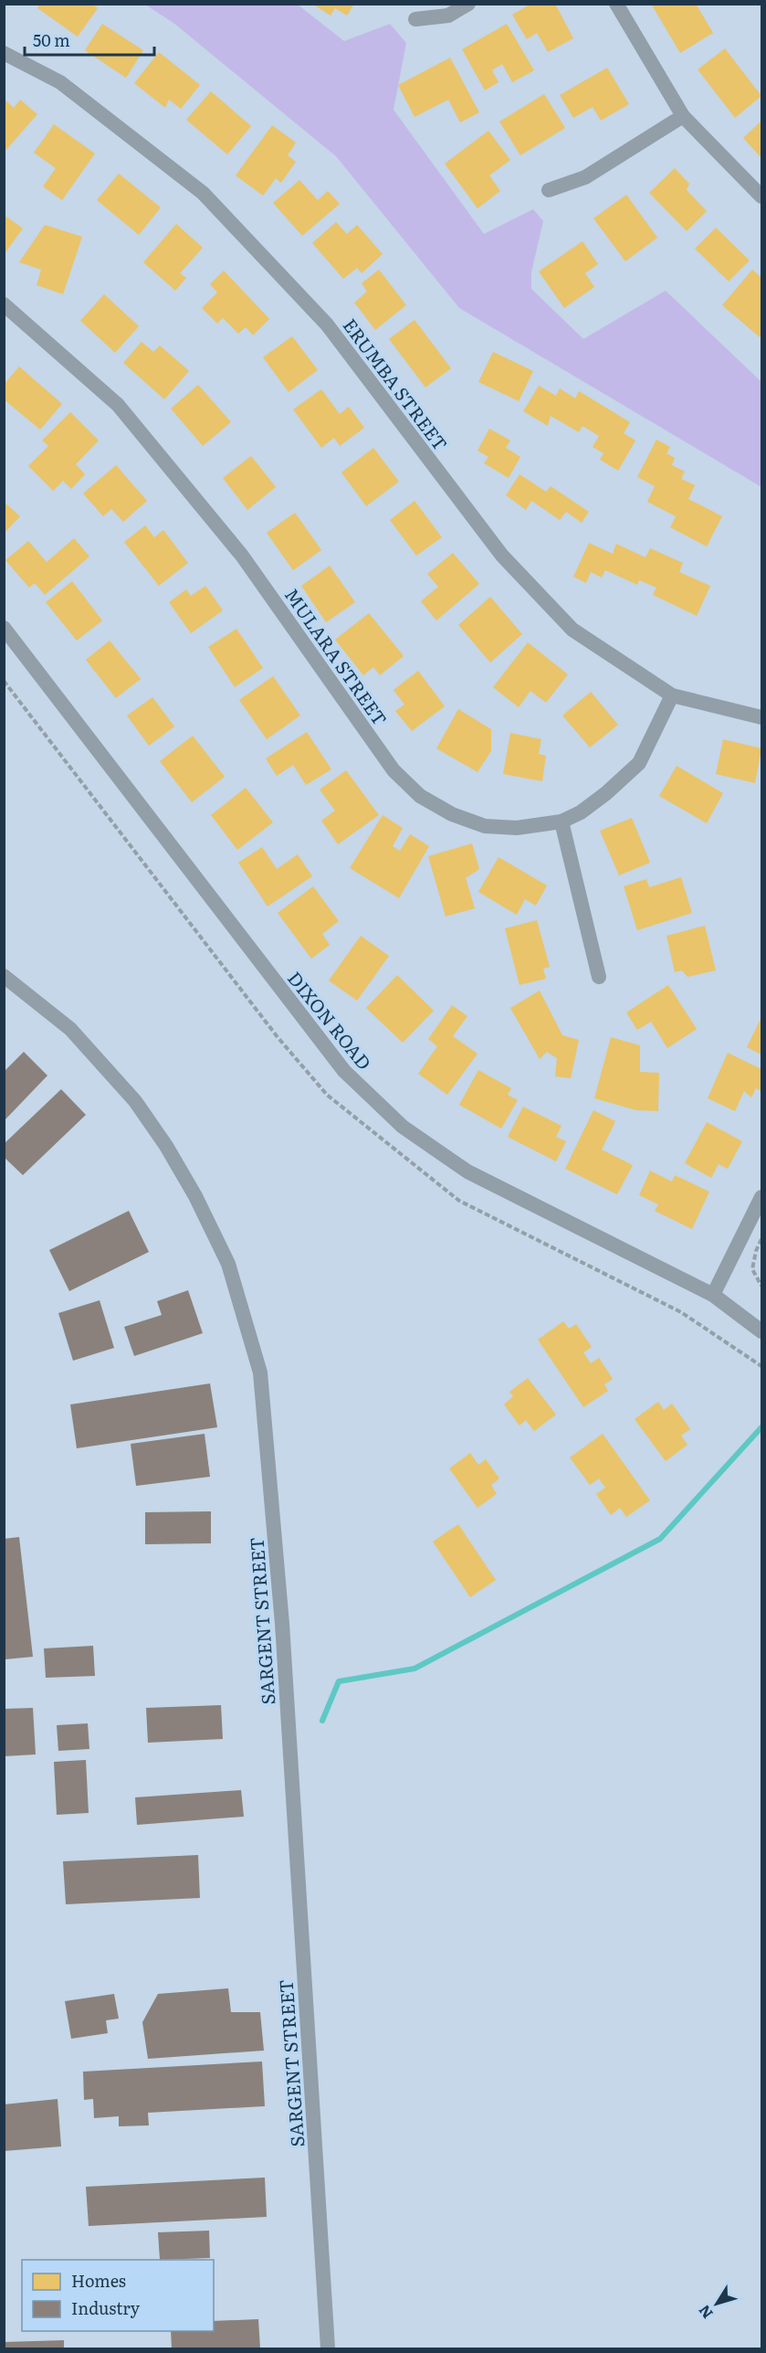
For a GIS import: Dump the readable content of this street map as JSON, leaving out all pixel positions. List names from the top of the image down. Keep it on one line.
{"streets":{"street":["ERUMBA STREET","MULARA STREET","DIXON ROAD","SARGENT STREET"]},"crossings":[["ERUMBA STREET","MULARA STREET"]],"legend":["Homes","Industry"],"scale_bar":"50 m","north":"bottom left"}
